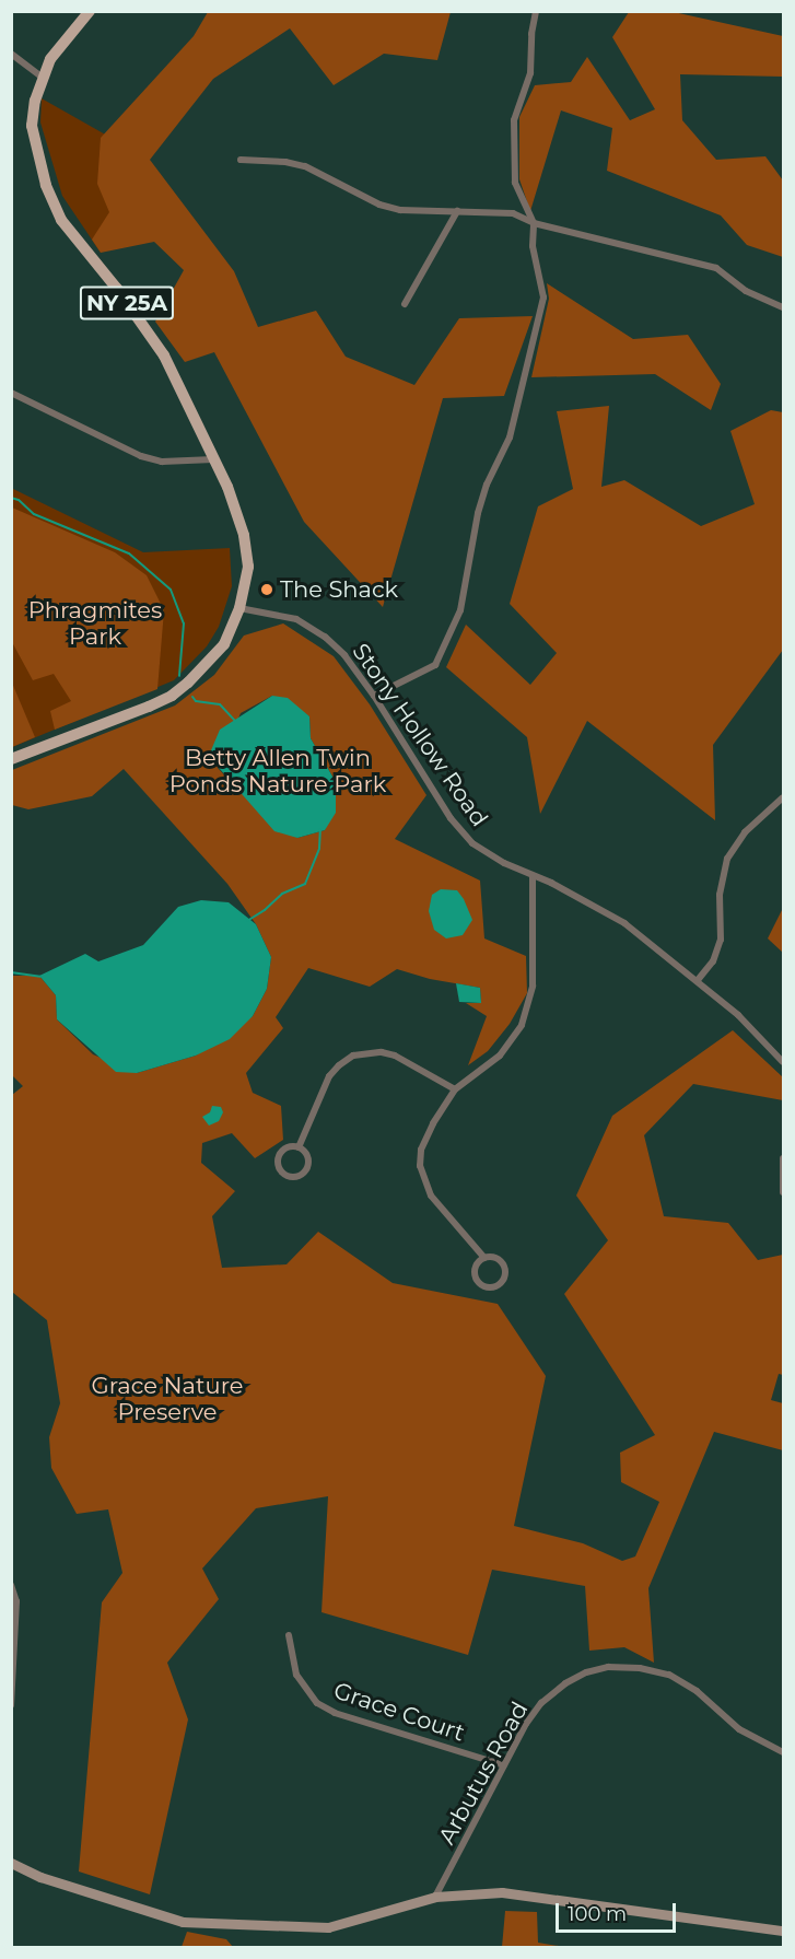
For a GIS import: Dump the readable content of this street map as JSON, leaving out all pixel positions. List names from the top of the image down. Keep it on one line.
{"streets":{"main road":["NY 25A"],"street":["Stony Hollow Road","Grace Court","Arbutus Road"]},"crossings":[["NY 25A","Stony Hollow Road"],["Grace Court","Arbutus Road"]],"parks":["Phragmites Park","Betty Allen Twin Ponds Nature Park","Grace Nature Preserve"],"places":["The Shack"],"scale_bar":"100 m"}
